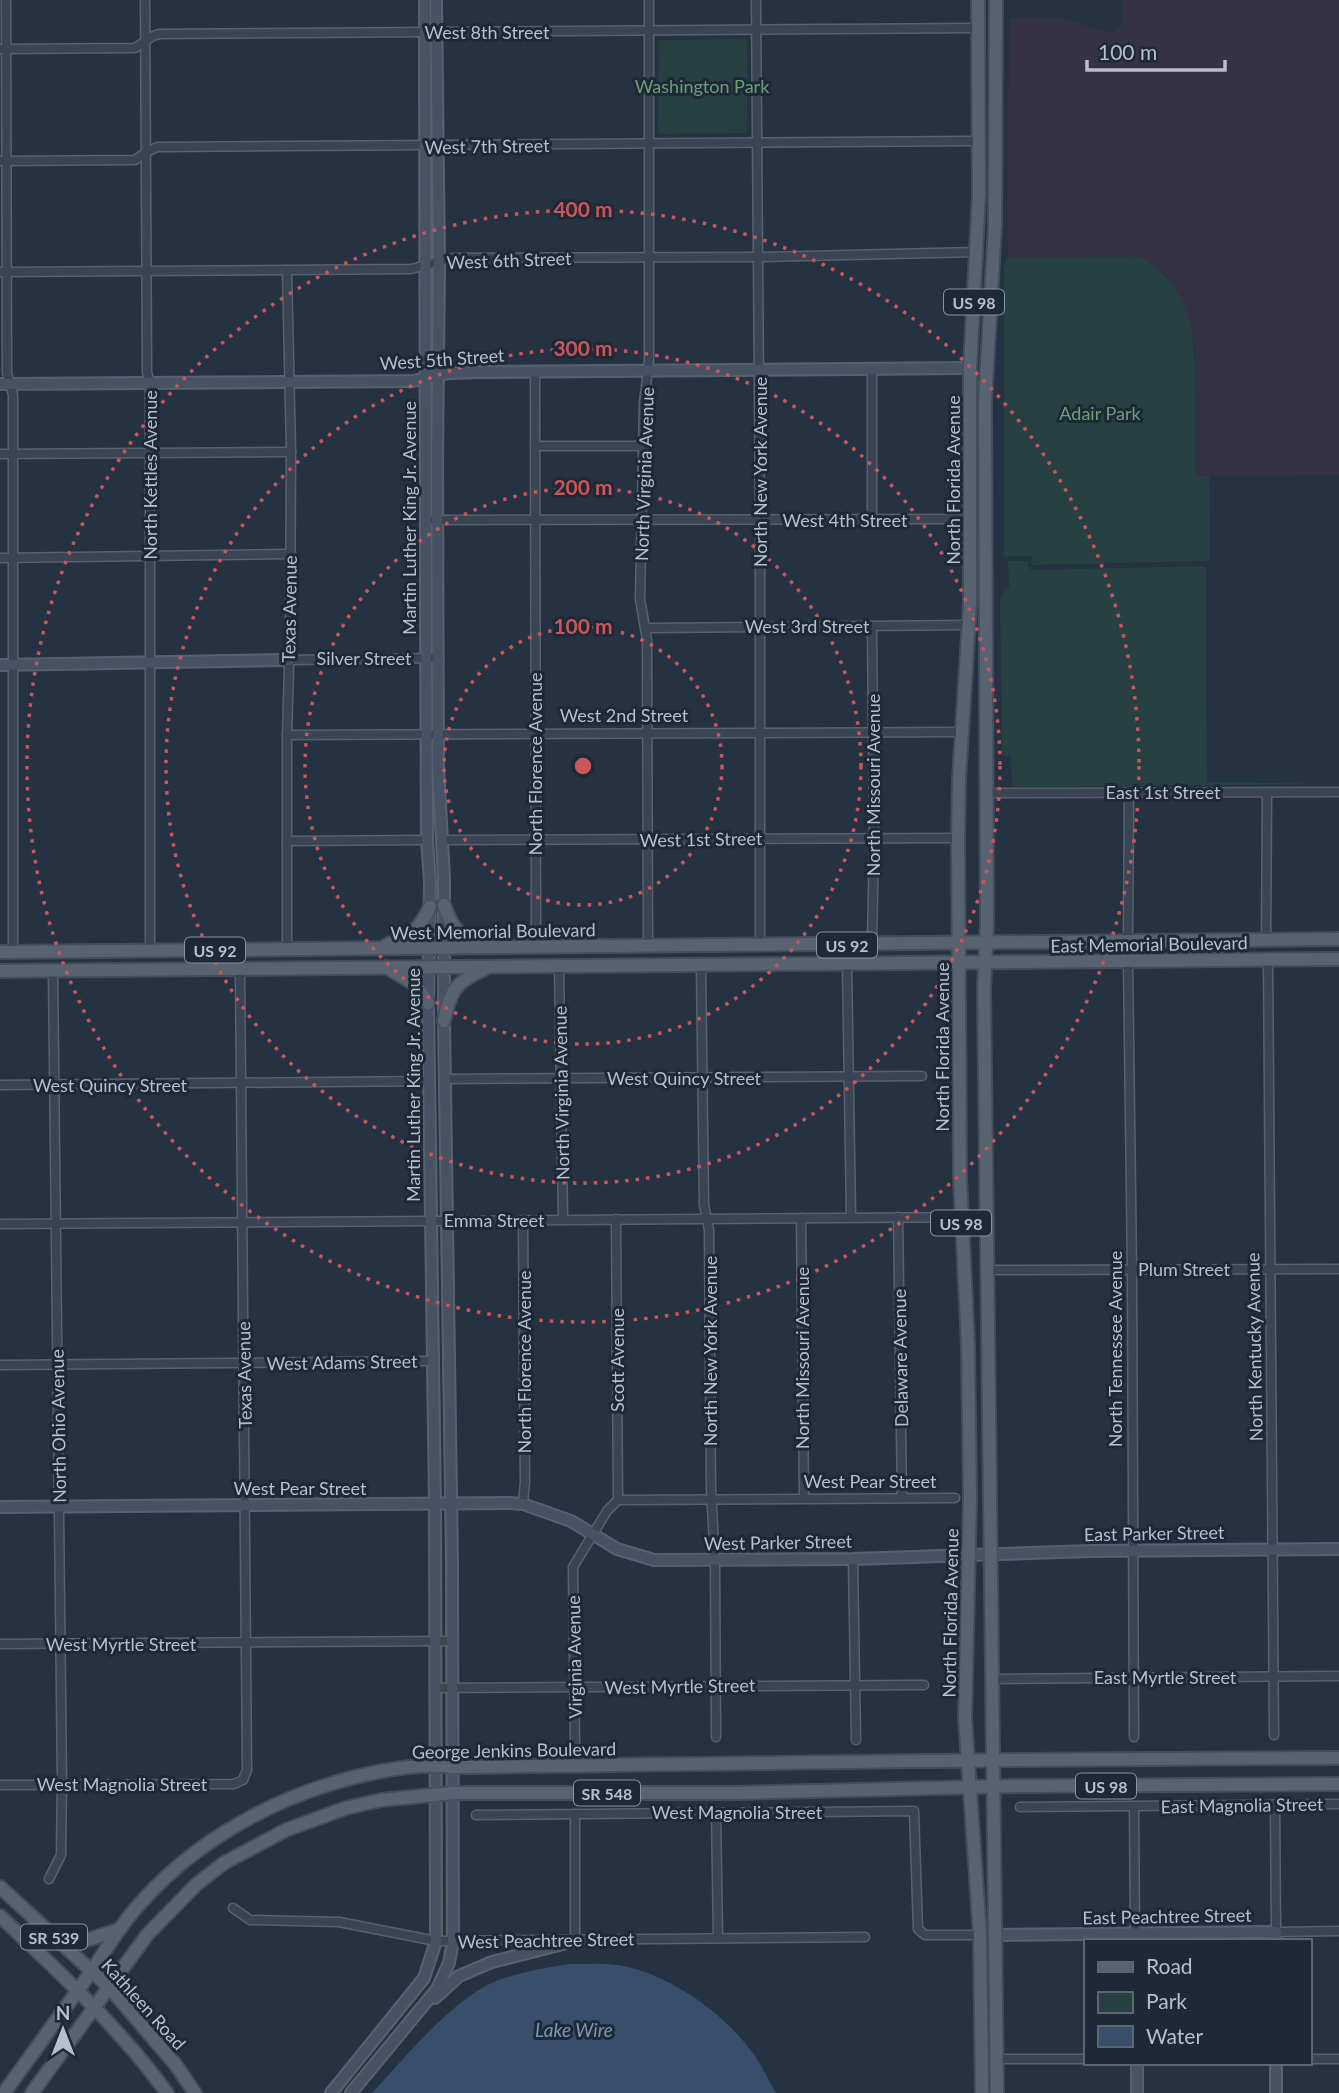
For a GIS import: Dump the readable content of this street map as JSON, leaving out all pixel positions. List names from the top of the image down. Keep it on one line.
{"streets":{"main road":["US 98","North Florida Avenue","West Memorial Boulevard","East Memorial Boulevard","US 92","George Jenkins Boulevard","SR 548","SR 539","Kathleen Road"],"street":["West 8th Street","West 7th Street","West 6th Street","West 5th Street","North New York Avenue","North Virginia Avenue","North Kettles Avenue","Martin Luther King Jr. Avenue","West 4th Street","Texas Avenue","West 3rd Street","Silver Street","West 2nd Street","North Florence Avenue","North Missouri Avenue","East 1st Street","West 1st Street","West Quincy Street","Emma Street","Plum Street","North Kentucky Avenue","North Tennessee Avenue","Delaware Avenue","Scott Avenue","West Adams Street","North Ohio Avenue","West Pear Street","East Parker Street","West Parker Street","West Myrtle Street","Virginia Avenue","East Myrtle Street","West Magnolia Street","East Magnolia Street","East Peachtree Street","West Peachtree Street"]},"crossings":[["West 8th Street","North New York Avenue"],["West 8th Street","North Virginia Avenue"],["West 8th Street","North Kettles Avenue"],["West 8th Street","North Florida Avenue"],["West 8th Street","Martin Luther King Jr. Avenue"],["West 7th Street","North New York Avenue"],["West 7th Street","North Virginia Avenue"],["West 7th Street","North Kettles Avenue"],["West 7th Street","North Florida Avenue"],["West 7th Street","Martin Luther King Jr. Avenue"],["West 6th Street","North New York Avenue"],["West 6th Street","North Virginia Avenue"],["West 6th Street","North Kettles Avenue"],["West 6th Street","North Florida Avenue"],["West 6th Street","Martin Luther King Jr. Avenue"],["West 6th Street","Texas Avenue"],["US 98","North Florida Avenue"],["US 98","George Jenkins Boulevard"],["US 98","SR 548"],["West 5th Street","North New York Avenue"],["West 5th Street","North Virginia Avenue"],["West 5th Street","North Kettles Avenue"],["West 5th Street","North Florida Avenue"],["West 5th Street","Martin Luther King Jr. Avenue"],["West 5th Street","Texas Avenue"],["West 5th Street","North Florence Avenue"],["North New York Avenue","West 4th Street"],["North New York Avenue","West 3rd Street"],["North New York Avenue","West 2nd Street"],["North New York Avenue","West 1st Street"],["North New York Avenue","West Memorial Boulevard"],["North New York Avenue","West Quincy Street"],["North New York Avenue","Emma Street"],["North New York Avenue","West Pear Street"],["North New York Avenue","West Parker Street"],["North New York Avenue","West Myrtle Street"],["North Virginia Avenue","West 4th Street"],["North Virginia Avenue","West 3rd Street"],["North Virginia Avenue","West 2nd Street"],["North Virginia Avenue","West 1st Street"],["North Virginia Avenue","West Memorial Boulevard"],["North Virginia Avenue","West Quincy Street"],["North Virginia Avenue","Emma Street"],["North Kettles Avenue","West Memorial Boulevard"],["North Florida Avenue","West 4th Street"],["North Florida Avenue","West 3rd Street"],["North Florida Avenue","West 2nd Street"],["North Florida Avenue","East 1st Street"],["North Florida Avenue","West 1st Street"],["North Florida Avenue","West Memorial Boulevard"],["North Florida Avenue","East Memorial Boulevard"],["North Florida Avenue","Emma Street"],["North Florida Avenue","Plum Street"],["North Florida Avenue","East Parker Street"],["North Florida Avenue","West Parker Street"],["North Florida Avenue","East Myrtle Street"],["North Florida Avenue","George Jenkins Boulevard"],["North Florida Avenue","West Magnolia Street"],["North Florida Avenue","SR 548"],["North Florida Avenue","East Peachtree Street"],["Martin Luther King Jr. Avenue","West 4th Street"],["Martin Luther King Jr. Avenue","Silver Street"],["Martin Luther King Jr. Avenue","West 2nd Street"],["Martin Luther King Jr. Avenue","West 1st Street"],["Martin Luther King Jr. Avenue","West Memorial Boulevard"],["Martin Luther King Jr. Avenue","West Quincy Street"],["Martin Luther King Jr. Avenue","Emma Street"],["Martin Luther King Jr. Avenue","West Adams Street"],["Martin Luther King Jr. Avenue","West Pear Street"],["Martin Luther King Jr. Avenue","West Myrtle Street"],["Martin Luther King Jr. Avenue","George Jenkins Boulevard"],["Martin Luther King Jr. Avenue","SR 548"],["Martin Luther King Jr. Avenue","West Peachtree Street"],["West 4th Street","North Florence Avenue"],["Texas Avenue","Silver Street"],["Texas Avenue","West 2nd Street"],["Texas Avenue","West Memorial Boulevard"],["Texas Avenue","West Quincy Street"],["Texas Avenue","Emma Street"],["Texas Avenue","West Adams Street"],["Texas Avenue","West Pear Street"],["Texas Avenue","West Myrtle Street"],["Texas Avenue","West Magnolia Street"],["West 3rd Street","North Missouri Avenue"],["West 2nd Street","North Florence Avenue"],["West 2nd Street","North Missouri Avenue"],["North Florence Avenue","West 1st Street"],["North Florence Avenue","West Memorial Boulevard"],["North Florence Avenue","Emma Street"],["North Florence Avenue","West Pear Street"],["North Missouri Avenue","West 1st Street"],["North Missouri Avenue","West Memorial Boulevard"],["North Missouri Avenue","Emma Street"],["North Missouri Avenue","West Pear Street"],["West Memorial Boulevard","East Memorial Boulevard"],["West Memorial Boulevard","North Ohio Avenue"],["East Memorial Boulevard","North Kentucky Avenue"],["East Memorial Boulevard","North Tennessee Avenue"],["West Quincy Street","North Ohio Avenue"],["Emma Street","Delaware Avenue"],["Emma Street","Scott Avenue"],["Emma Street","North Ohio Avenue"],["Plum Street","North Kentucky Avenue"],["Plum Street","North Tennessee Avenue"],["North Kentucky Avenue","East Parker Street"],["North Kentucky Avenue","East Myrtle Street"],["North Tennessee Avenue","East Parker Street"],["North Tennessee Avenue","East Myrtle Street"],["Delaware Avenue","West Pear Street"],["Scott Avenue","West Pear Street"],["West Adams Street","North Ohio Avenue"],["North Ohio Avenue","West Pear Street"],["North Ohio Avenue","West Myrtle Street"],["North Ohio Avenue","West Magnolia Street"],["West Pear Street","West Parker Street"],["West Pear Street","Virginia Avenue"],["East Parker Street","West Parker Street"],["West Parker Street","Virginia Avenue"],["West Myrtle Street","Virginia Avenue"],["George Jenkins Boulevard","SR 539"],["George Jenkins Boulevard","Kathleen Road"],["SR 548","SR 539"],["SR 548","Kathleen Road"]],"water":["Lake Wire"],"parks":["Washington Park","Adair Park"],"legend":["Road","Park","Water"],"scale_bar":"100 m","north":"top","rings":["400 m","300 m","200 m","100 m"]}
